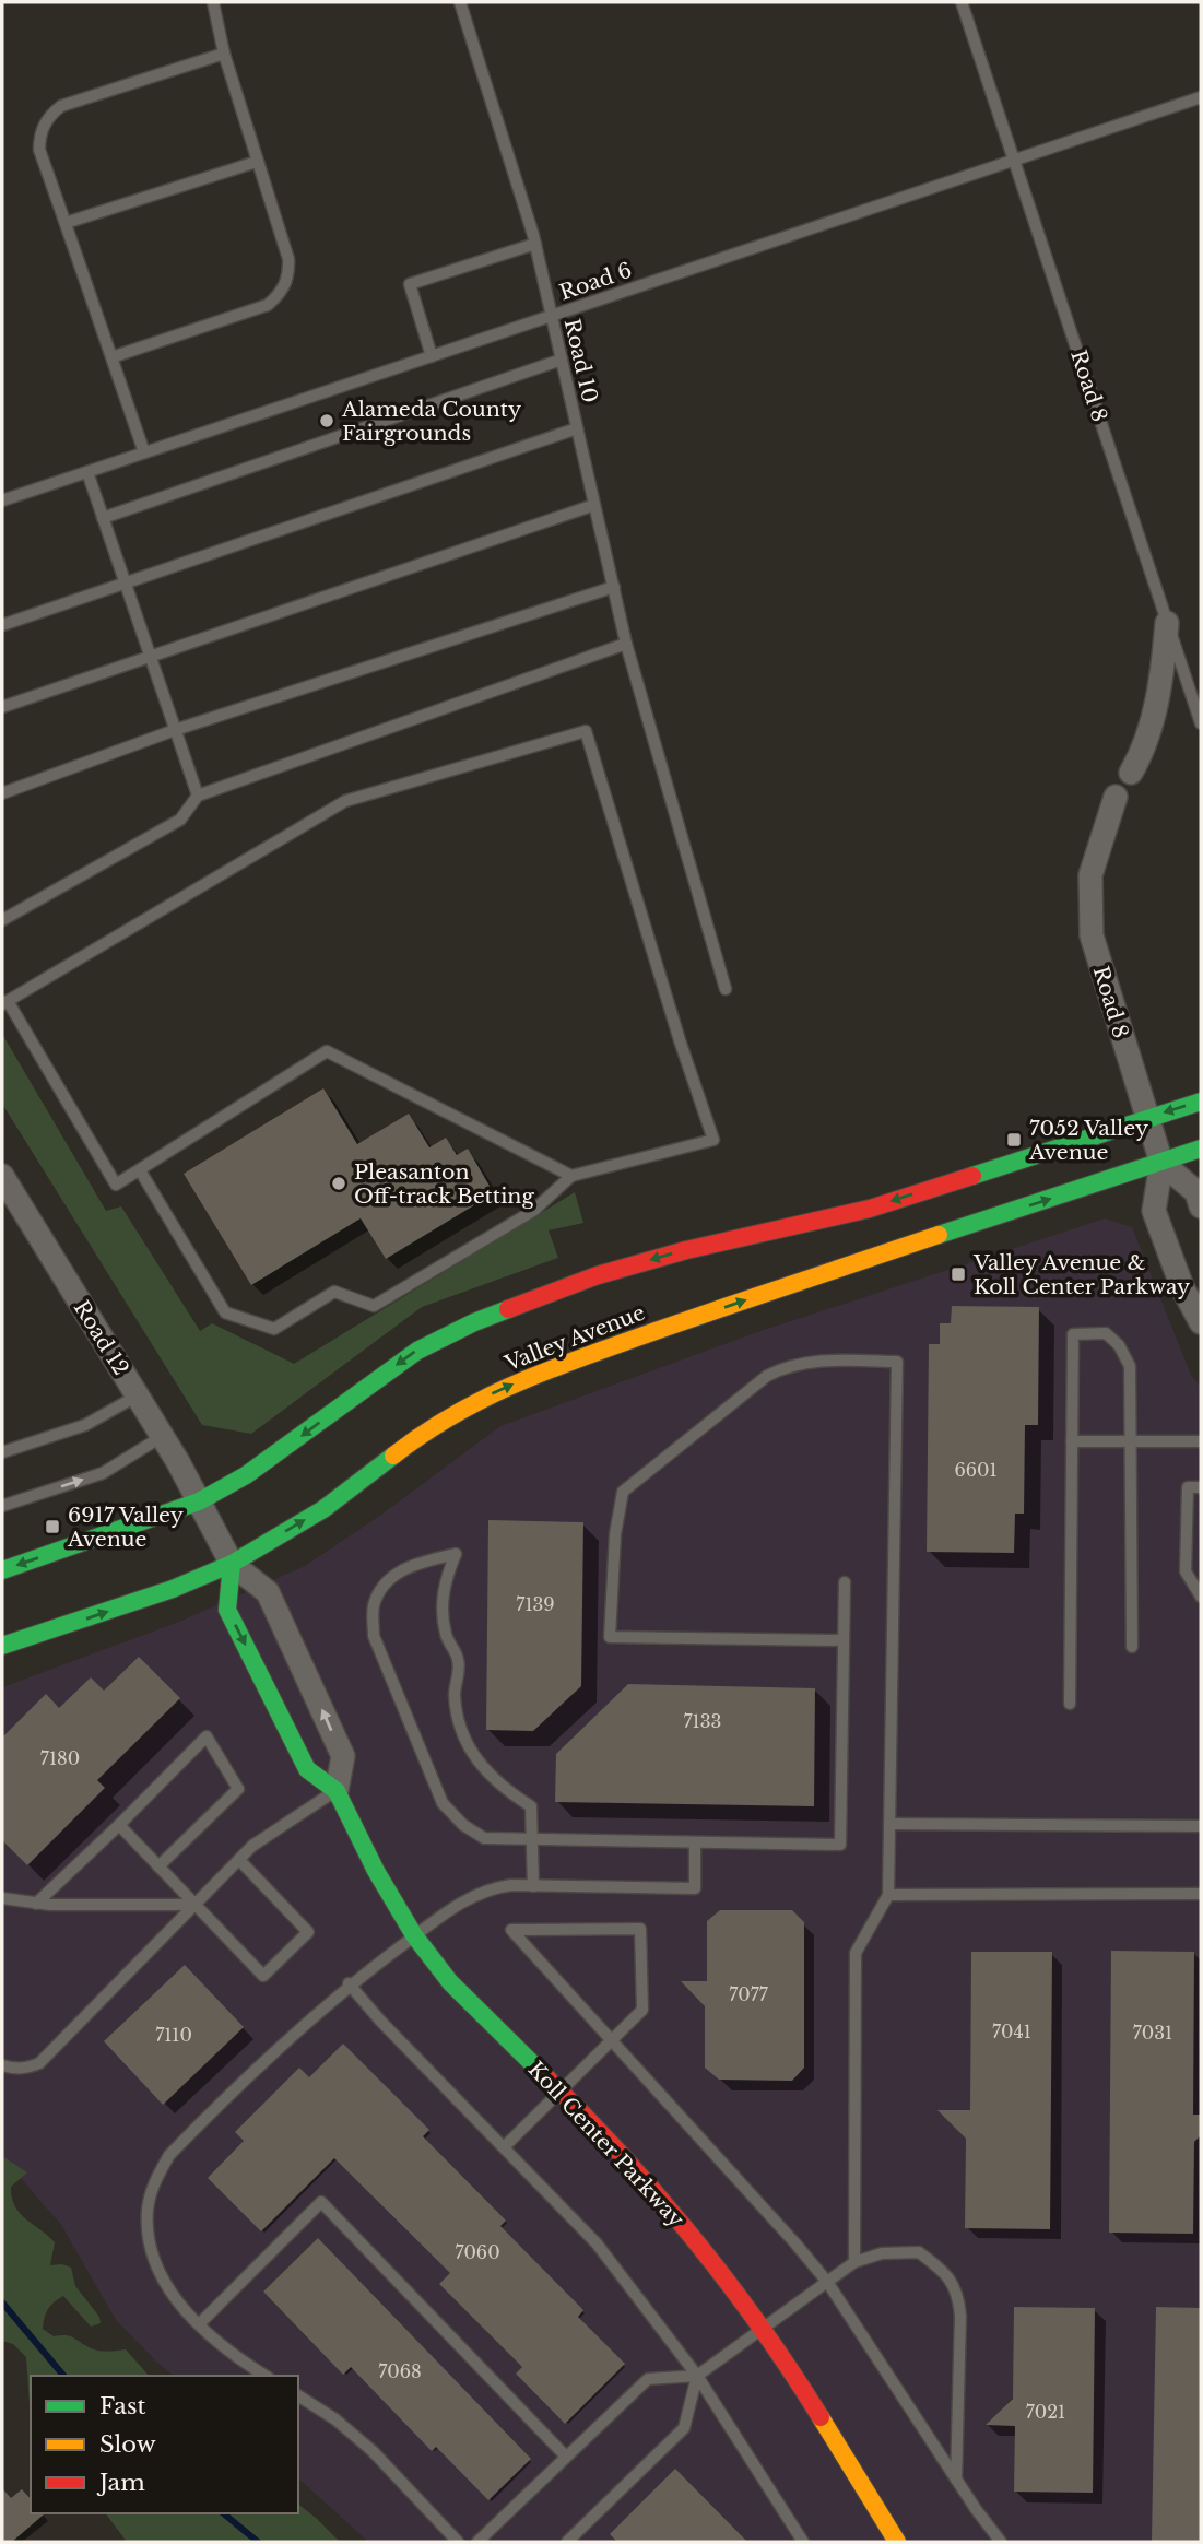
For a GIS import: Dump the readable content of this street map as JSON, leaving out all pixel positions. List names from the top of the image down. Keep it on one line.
{"streets":{"main road":["Valley Avenue","Koll Center Parkway"],"street":["Road 8","Road 12"],"lane":["Road 6","Road 10"]},"crossings":[["Road 6","Road 10"],["Road 6","Road 8"],["Valley Avenue","Koll Center Parkway"]],"places":{"other":["Alameda County Fairgrounds","Pleasanton Off-track Betting"],"transit":["7052 Valley Avenue","Valley Avenue & Koll Center Parkway","6917 Valley Avenue"]},"house_numbers":["6601","7139","7133","7180","7077","7041","7031","7110","7060","7068","7021"],"legend":["Fast","Slow","Jam"]}
